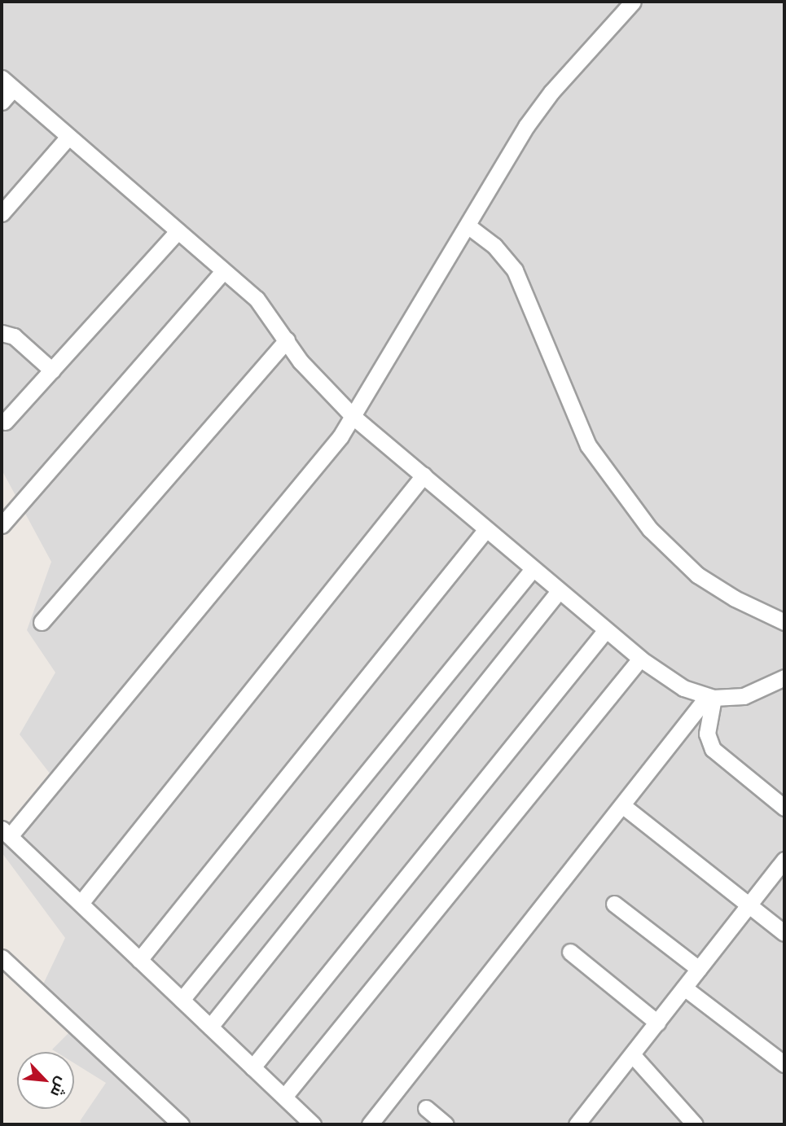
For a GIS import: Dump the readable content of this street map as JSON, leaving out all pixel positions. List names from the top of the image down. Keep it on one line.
{"north":"bottom right"}
